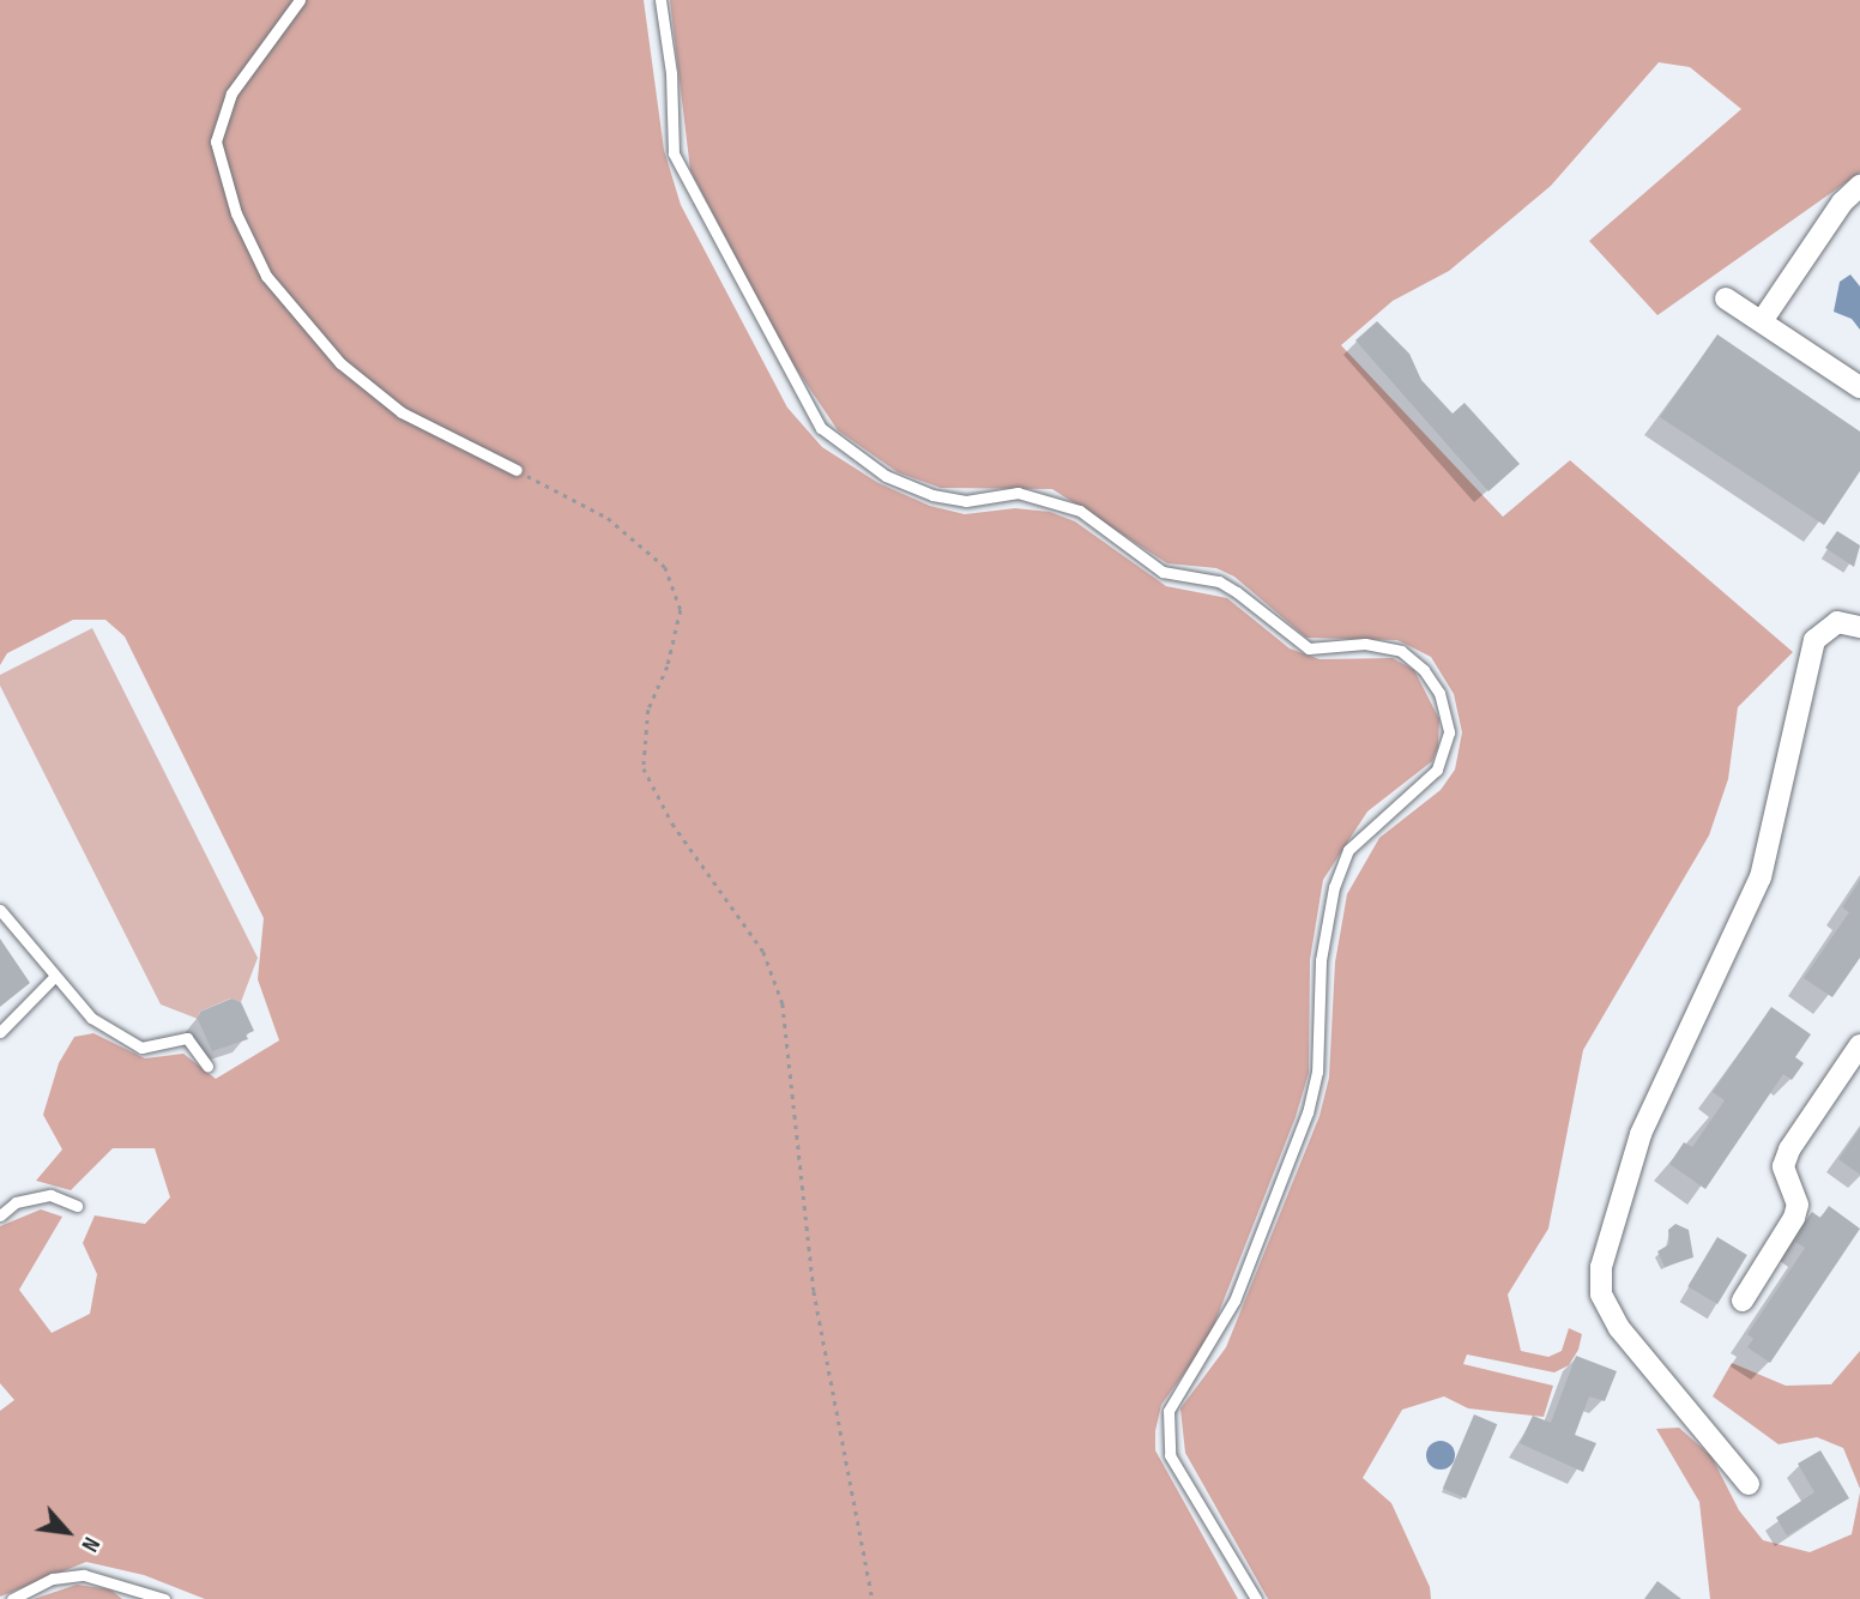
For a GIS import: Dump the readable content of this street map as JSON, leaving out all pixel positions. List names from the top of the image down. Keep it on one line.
{"north":"bottom right"}
